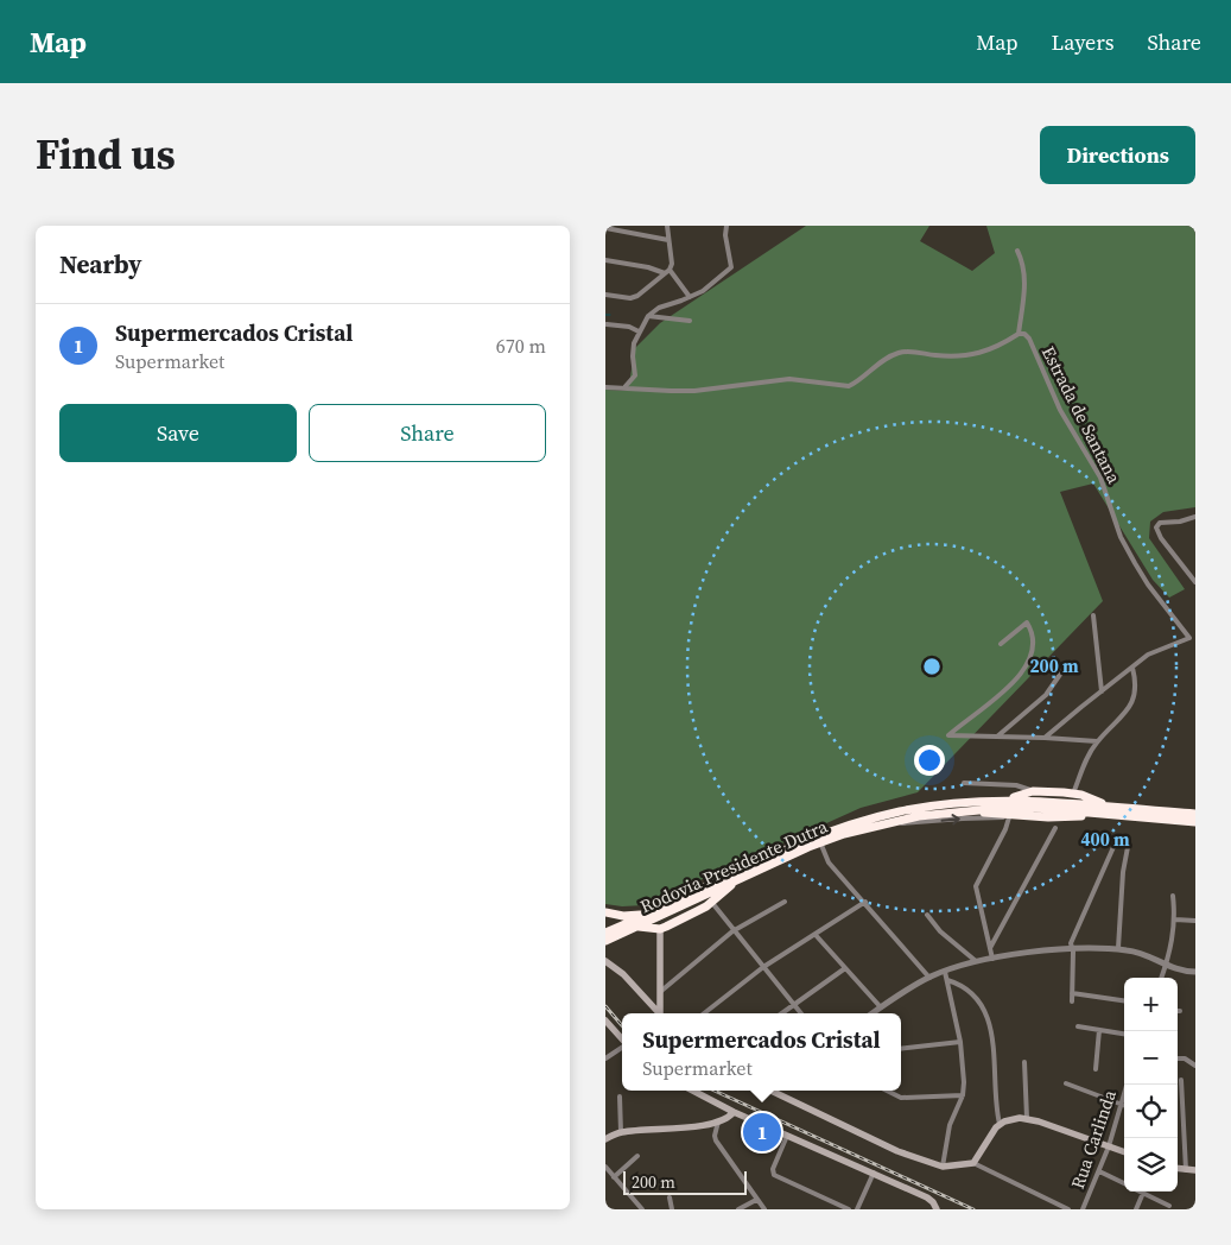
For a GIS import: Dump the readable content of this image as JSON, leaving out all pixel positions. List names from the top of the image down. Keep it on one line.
{"streets":{"highway":["Rodovia Presidente Dutra"],"street":["Estrada de Santana","Rua Carlinda"]},"scale_bar":"200 m","page":{"header":"Map","nav":["Map","Layers","Share"],"title":"Find us","buttons":["Directions",["Save","Share"]],"heading":"Nearby","list":[{"mark":"1","name":"Supermercados Cristal","note":"Supermarket","value":"670 m"}],"map_buttons":["+","−"],"popup":["Supermercados Cristal","Supermarket"],"pins":"1","scale":"200 m"},"rings":["200 m","400 m"]}
